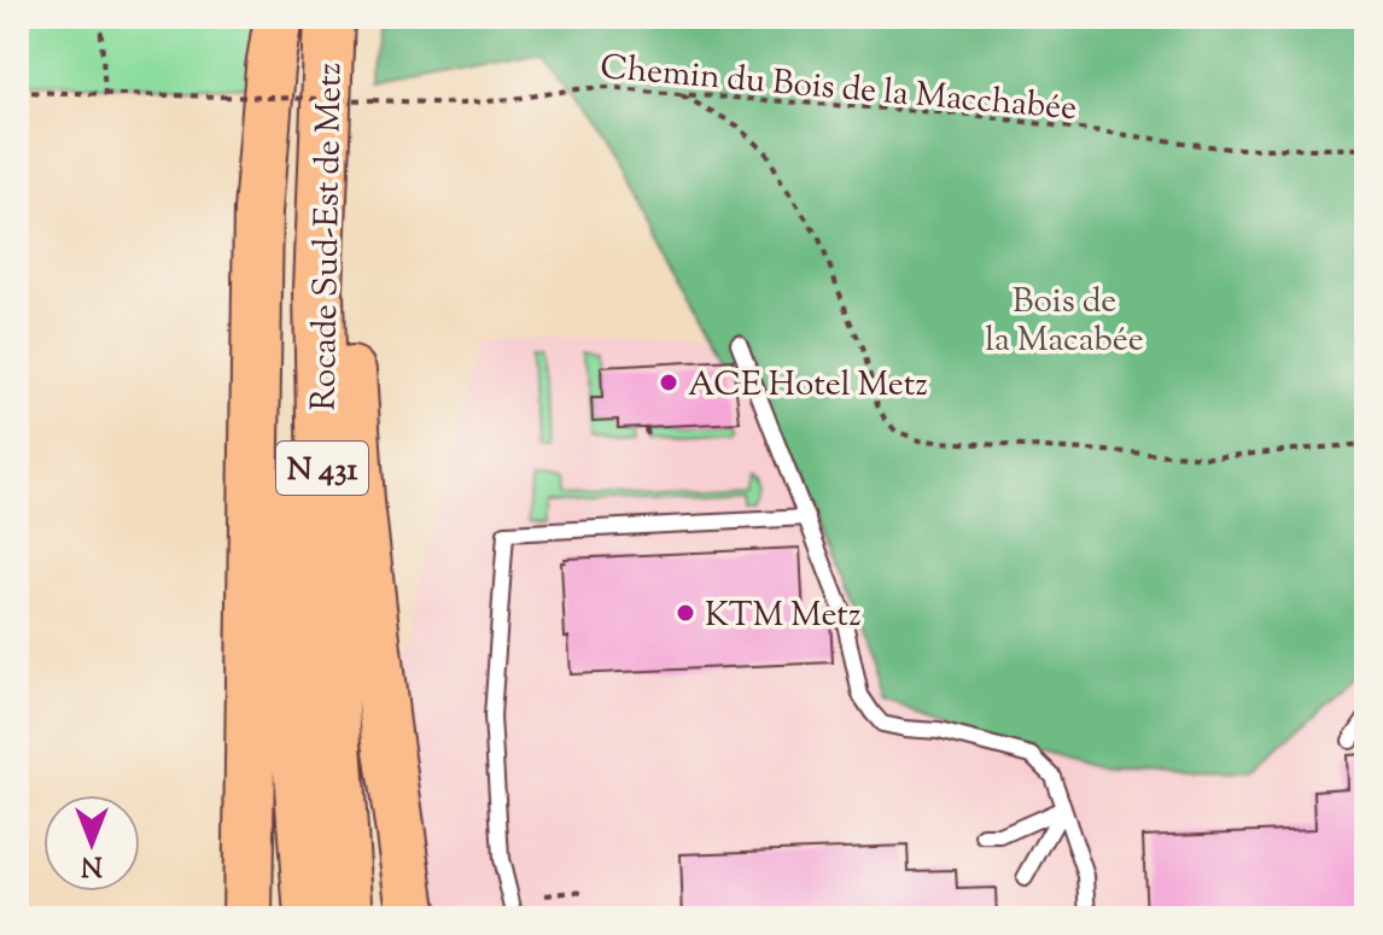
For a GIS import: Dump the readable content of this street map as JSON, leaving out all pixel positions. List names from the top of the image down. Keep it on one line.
{"streets":{"highway":["Rocade Sud-Est de Metz","N 431"],"path":["Chemin du Bois de la Macchabée"]},"parks":["Bois de la Macabée"],"places":["ACE Hotel Metz","KTM Metz"],"north":"bottom"}
